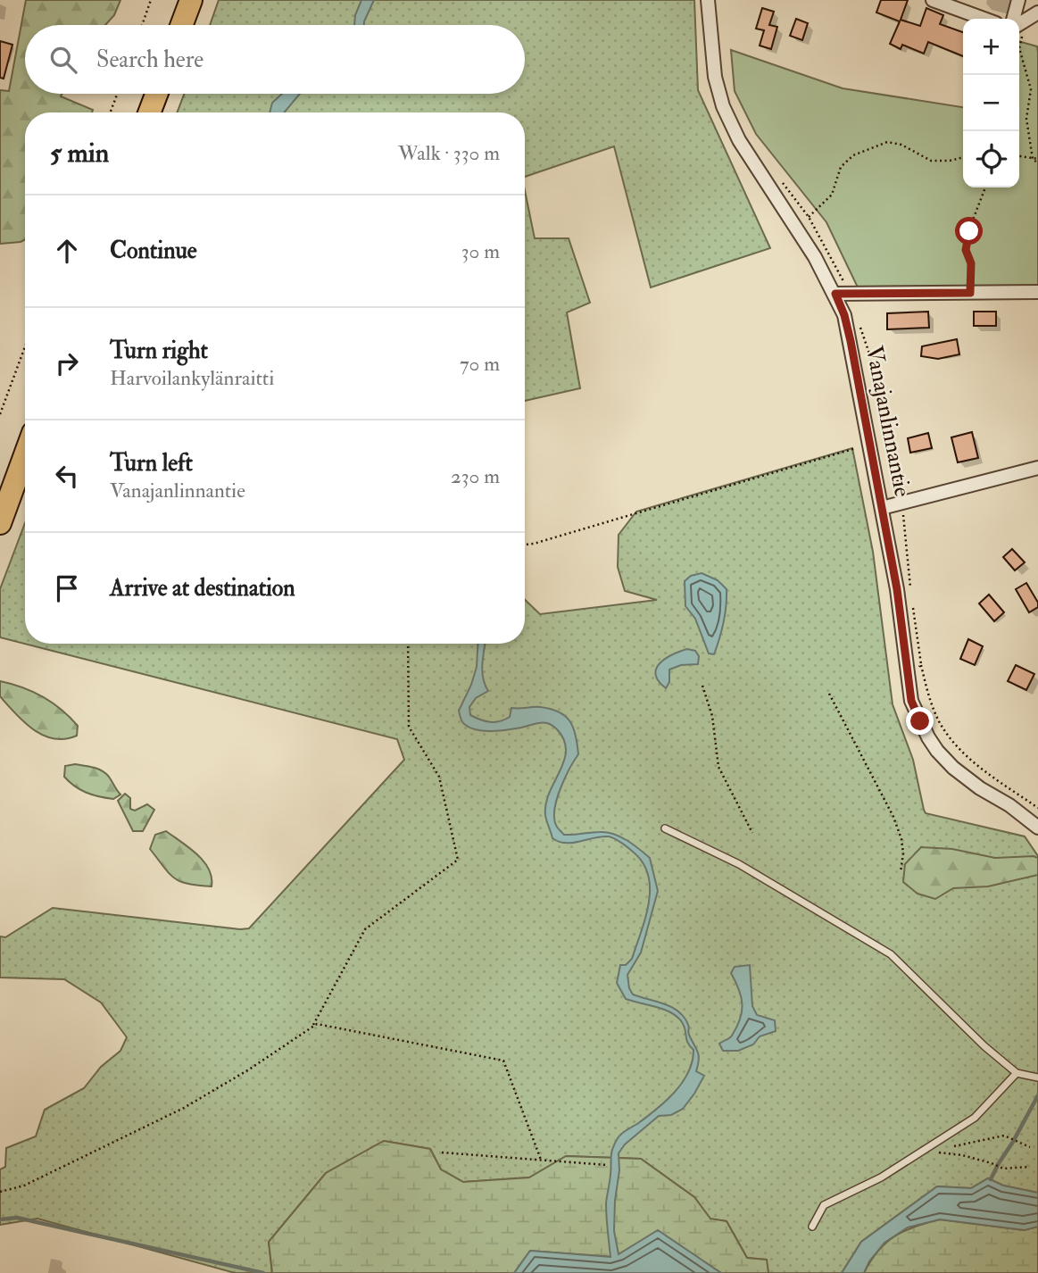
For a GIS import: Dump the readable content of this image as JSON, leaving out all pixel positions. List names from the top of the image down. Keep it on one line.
{"streets":{"street":["Vanajanlinnantie"]},"page":{"map_buttons":["+","−"],"search":"Search here","heading":["5 min","Walk · 330 m"],"list":[["Continue","30 m"],["Turn right","Harvoilankylänraitti","70 m"],["Turn left","Vanajanlinnantie","230 m"],"Arrive at destination"]}}
